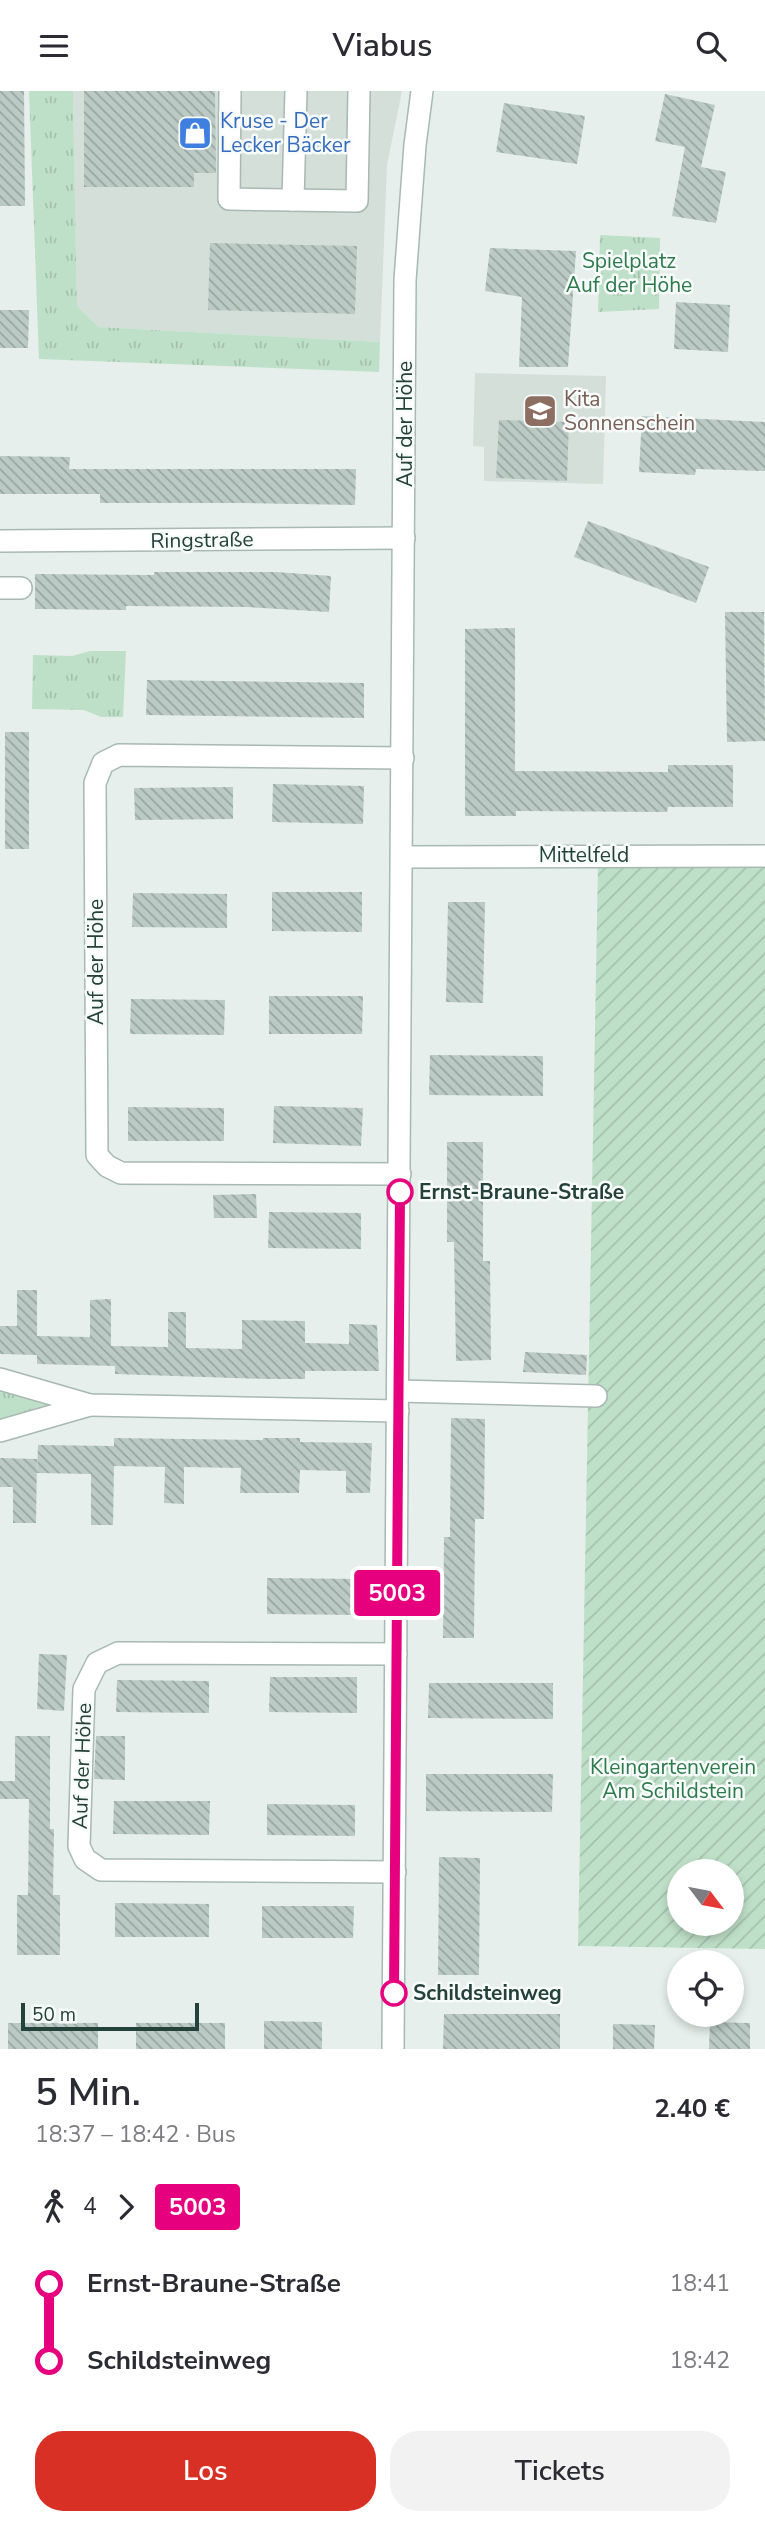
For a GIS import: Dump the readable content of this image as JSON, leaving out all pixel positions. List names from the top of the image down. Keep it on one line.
{"streets":{"street":["Auf der Höhe","Ringstraße","Mittelfeld"]},"crossings":[["Auf der Höhe","Ringstraße"],["Auf der Höhe","Mittelfeld"]],"parks":["Spielplatz Auf der Höhe","Kleingartenverein Am Schildstein"],"places":{"shop":["Kruse - Der Lecker Bäcker"],"school or university":["Kita Sonnenschein"],"other":["Ernst-Braune-Straße","Schildsteinweg"]},"lines":["bus line 5003"],"scale_bar":"50 m","north":"bottom right","page":{"header":"Viabus","on_map":"5003","scale":"50 m","heading":["5 Min.","18:37 – 18:42 · Bus","2.40 €"],"legs":["4","5003"],"list":[{"name":"Ernst-Braune-Straße","value":"18:41"},{"name":"Schildsteinweg","value":"18:42"}],"buttons":["Los","Tickets"]}}
